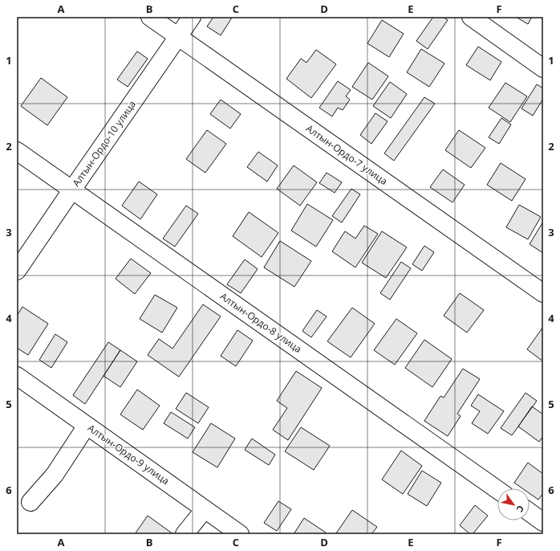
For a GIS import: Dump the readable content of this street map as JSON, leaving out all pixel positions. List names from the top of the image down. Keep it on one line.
{"streets":{"street":["Алтын-Ордо-10 улица","Алтын-Ордо-7 улица","Алтын-Ордо-8 улица","Алтын-Ордо-9 улица"]},"crossings":[["Алтын-Ордо-10 улица","Алтын-Ордо-7 улица"],["Алтын-Ордо-10 улица","Алтын-Ордо-8 улица"]],"north":"bottom right","grid":{"columns":["A","B","C","D","E","F"],"rows":["1","2","3","4","5","6"]}}
